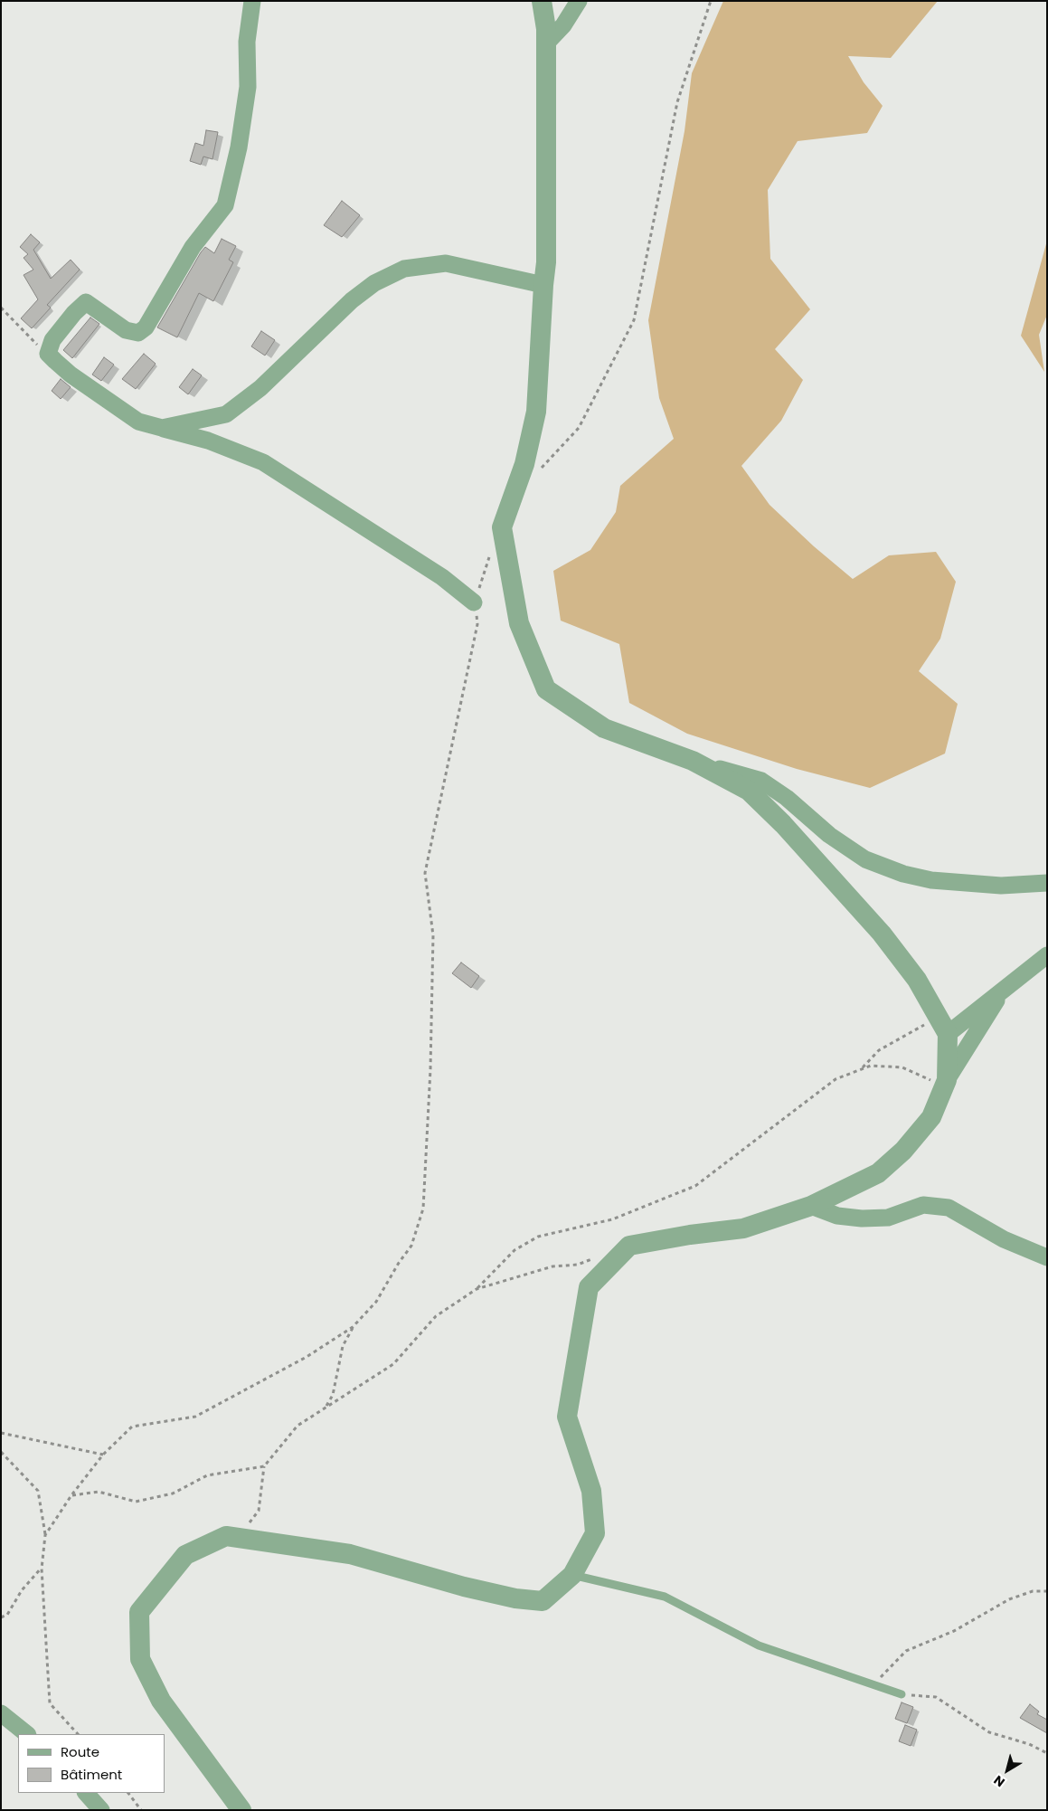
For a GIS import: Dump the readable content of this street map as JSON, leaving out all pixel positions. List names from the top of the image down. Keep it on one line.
{"legend":["Route","Bâtiment"],"north":"bottom left"}
